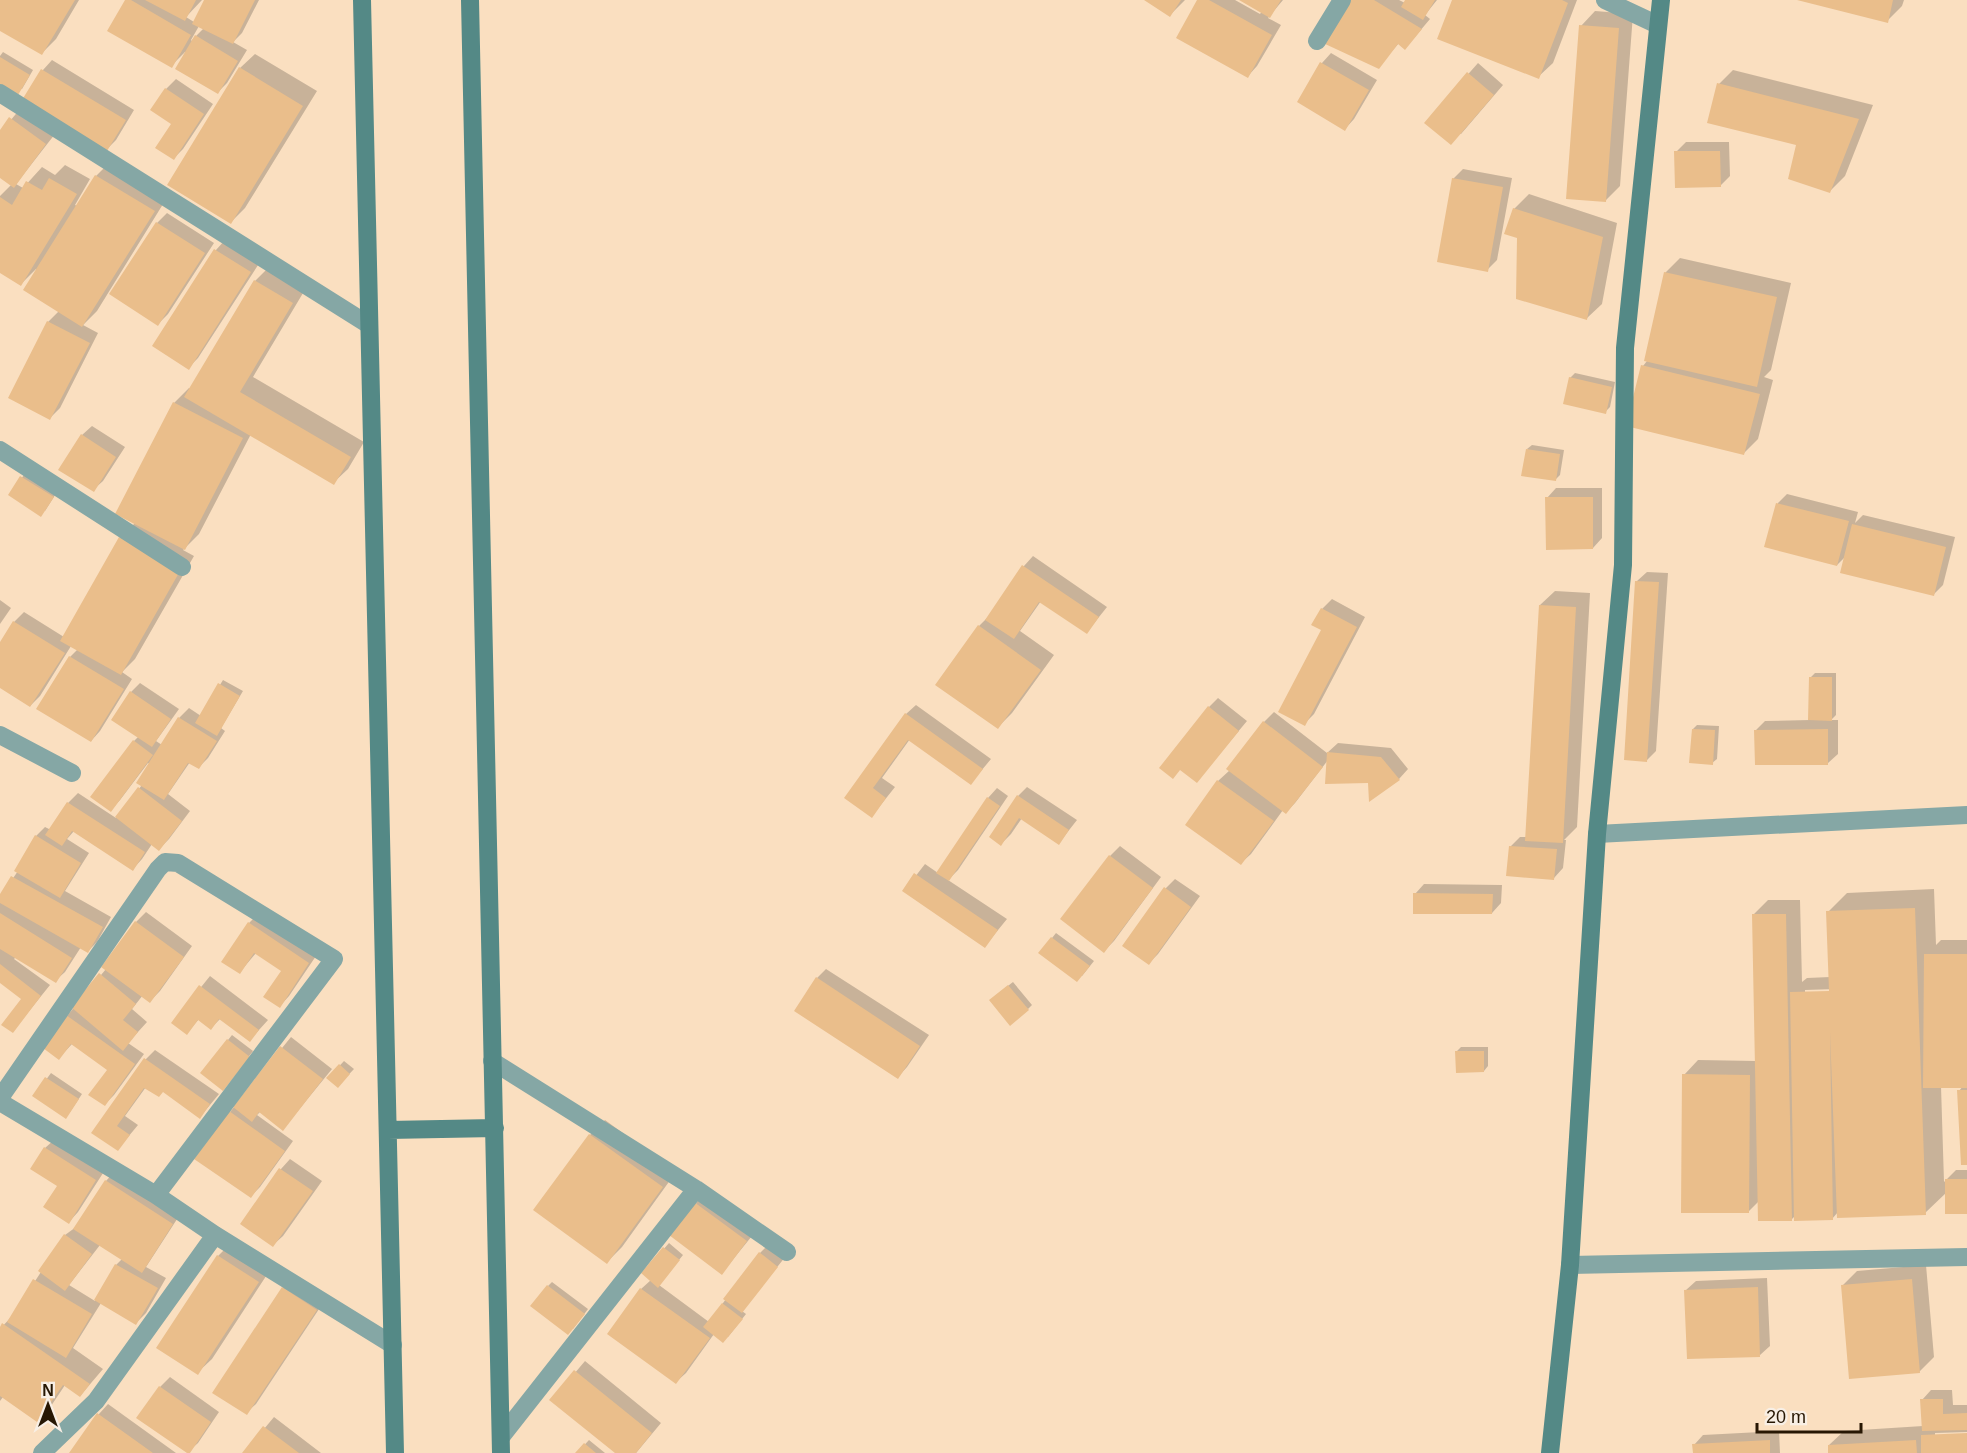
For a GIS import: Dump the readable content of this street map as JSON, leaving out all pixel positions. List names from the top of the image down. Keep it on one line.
{"scale_bar":"20 m","north":"top"}
